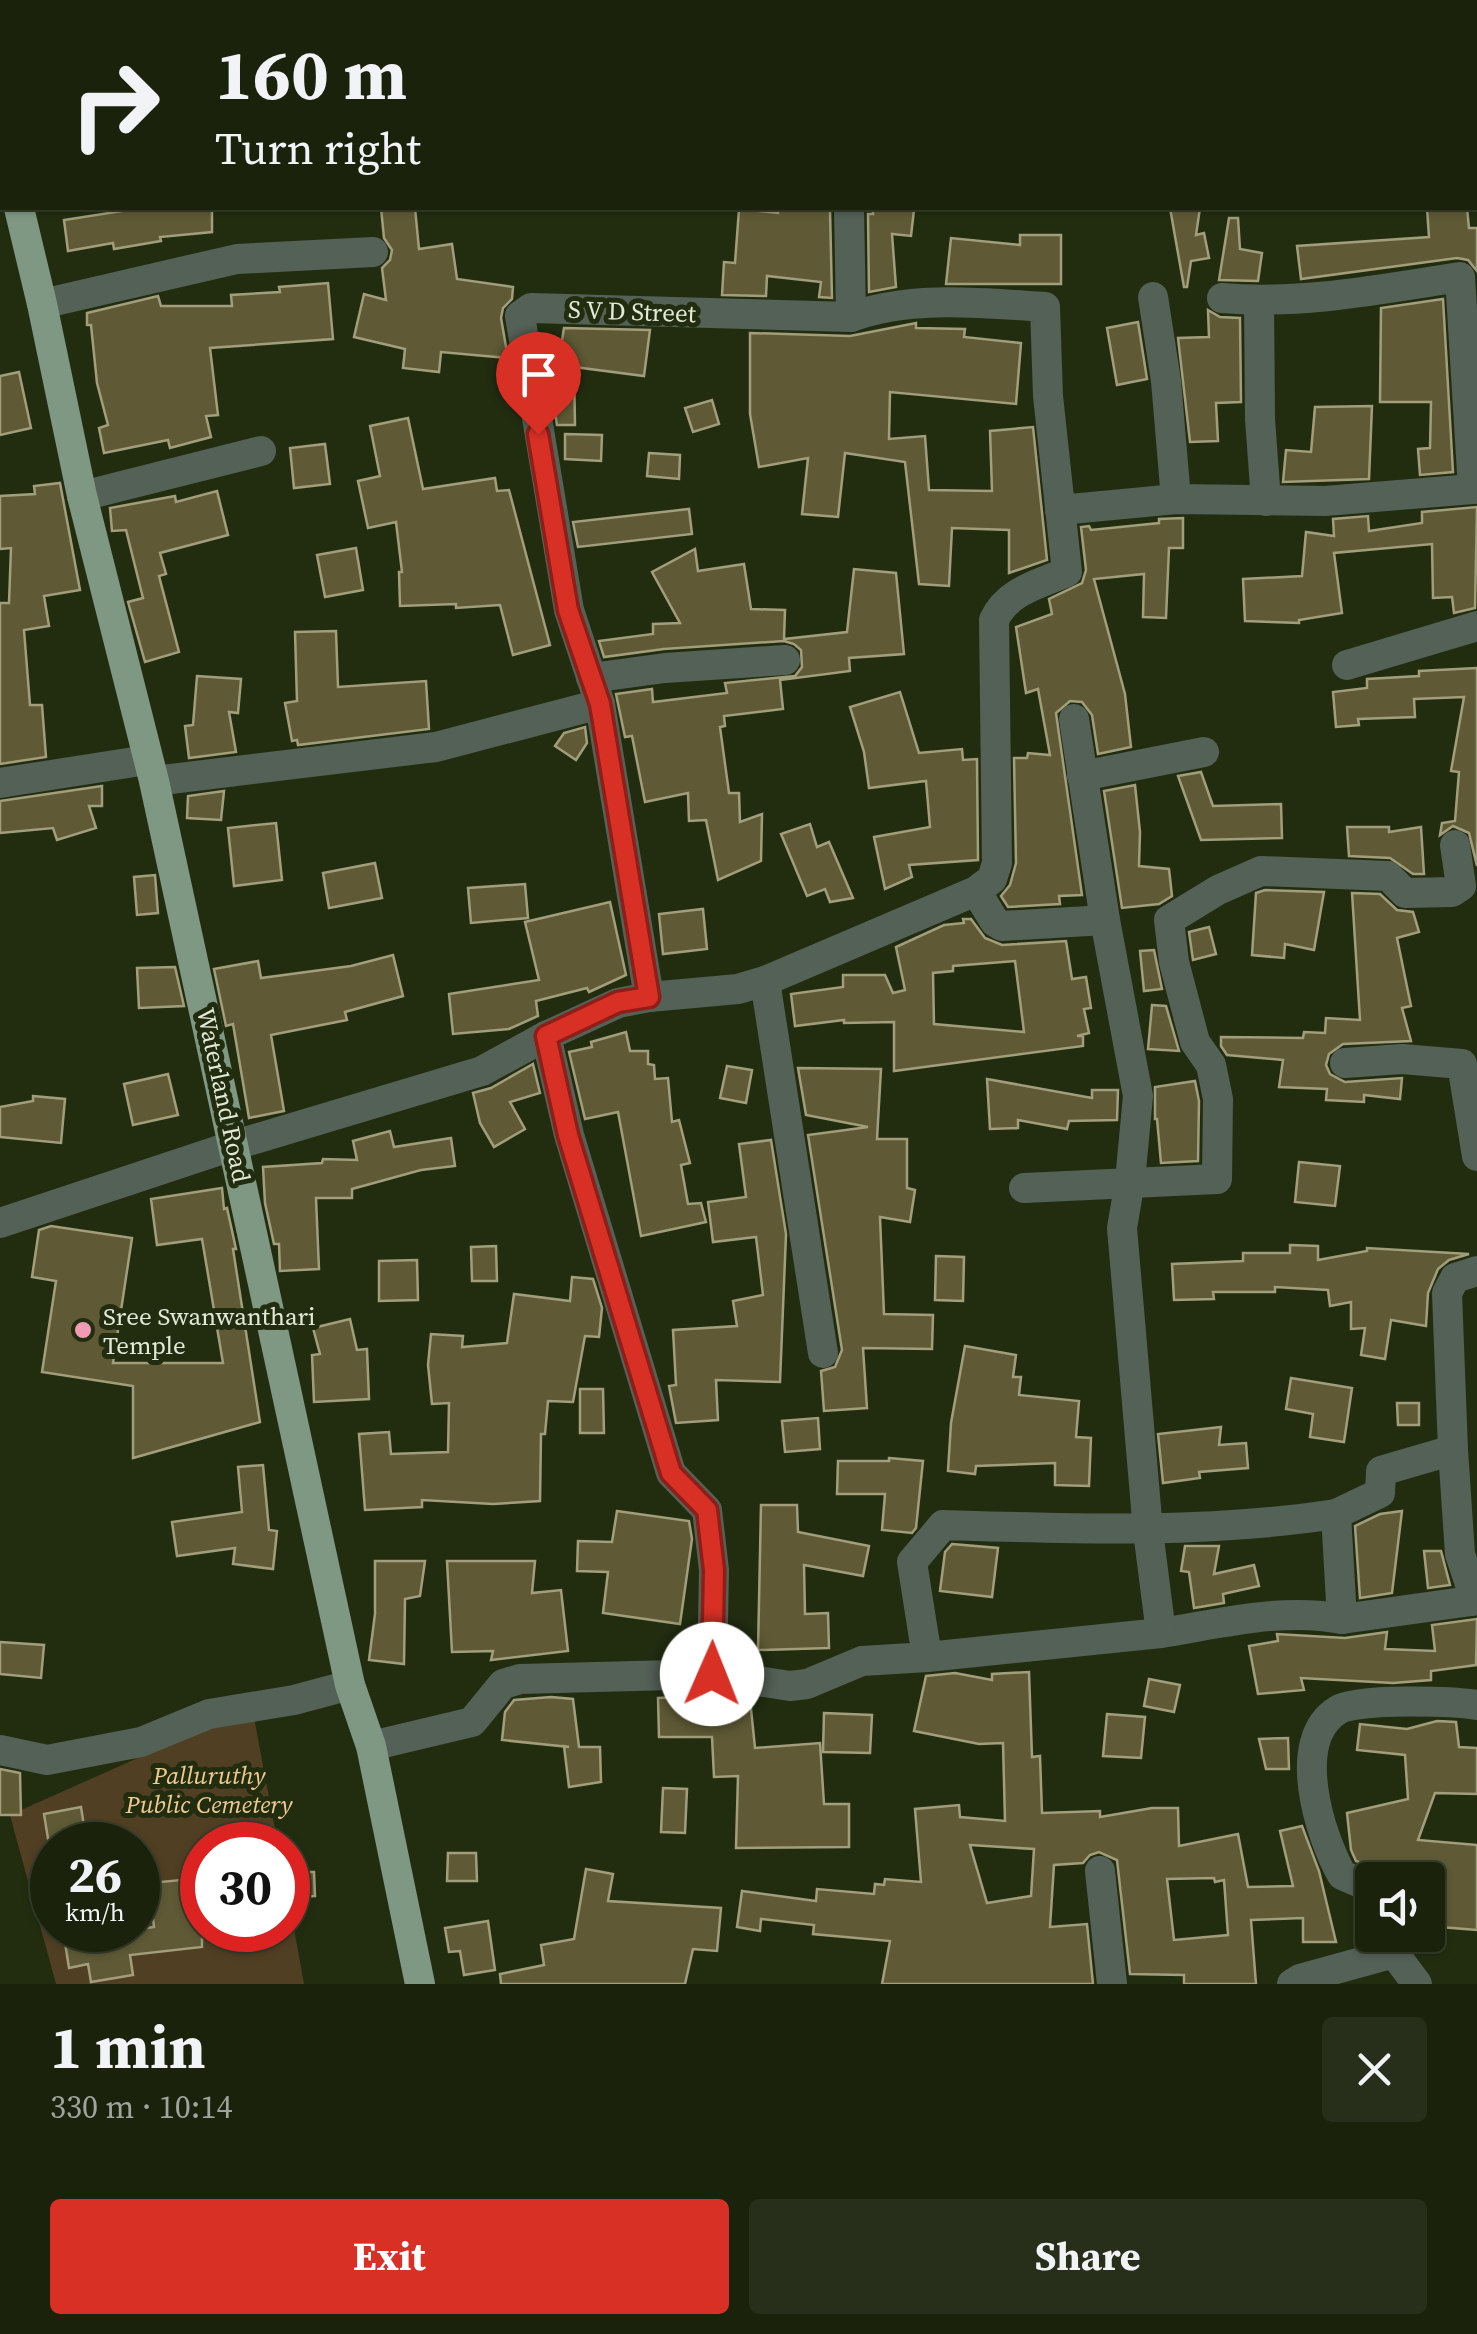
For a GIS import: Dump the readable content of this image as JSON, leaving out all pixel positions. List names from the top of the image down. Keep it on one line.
{"streets":{"main road":["Waterland Road"],"street":["S V D Street"]},"parks":["Palluruthy Public Cemetery"],"places":["Sree Swanwanthari Temple"],"page":{"turn":["160 m","Turn right"],"speed":"26 km/h","limit":"30","heading":["1 min","330 m · 10:14"],"buttons":["Exit","Share"]}}
